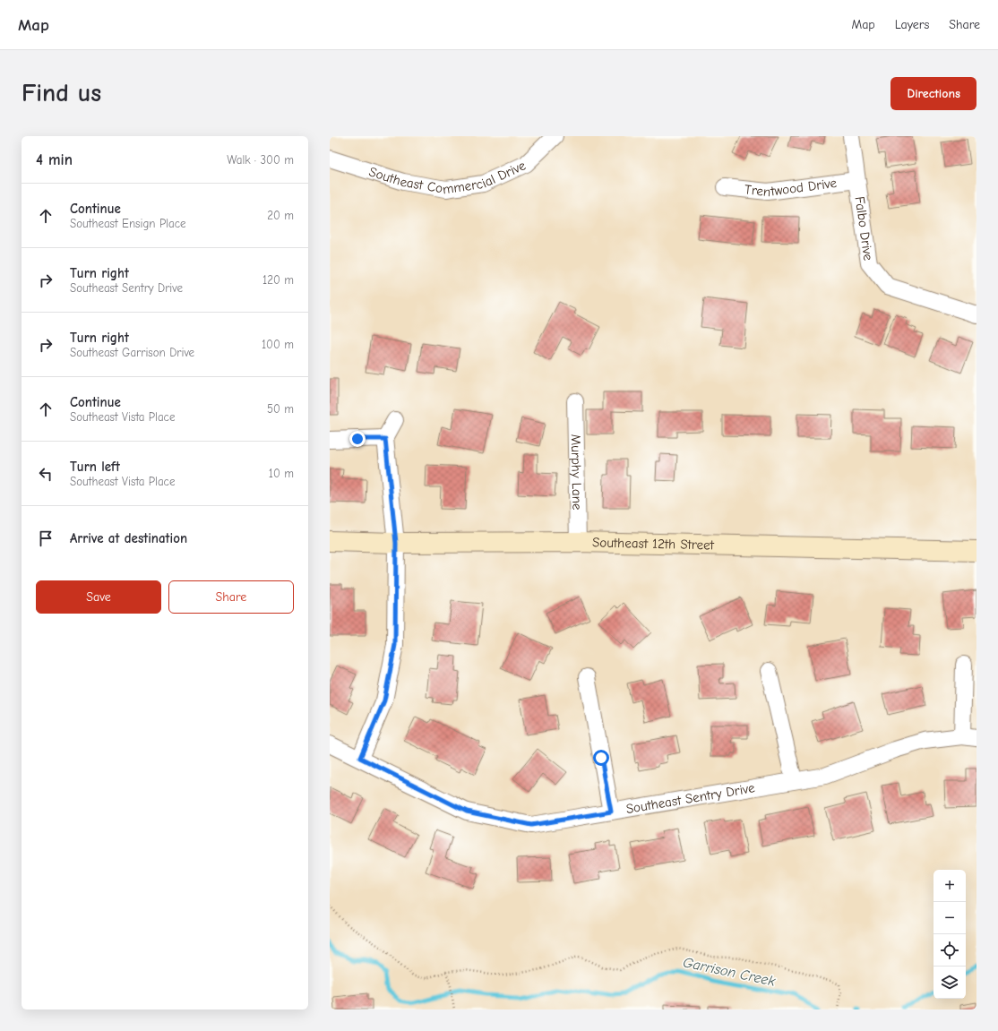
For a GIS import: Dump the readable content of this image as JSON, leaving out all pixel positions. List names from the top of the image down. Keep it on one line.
{"streets":{"main road":["Southeast 12th Street"],"street":["Southeast Commercial Drive","Trentwood Drive","Falbo Drive","Murphy Lane","Southeast Sentry Drive"]},"crossings":[["Trentwood Drive","Falbo Drive"],["Murphy Lane","Southeast 12th Street"]],"water":["Garrison Creek"],"page":{"header":"Map","nav":["Map","Layers","Share"],"buttons":["Directions",["Save","Share"]],"title":"Find us","heading":["4 min","Walk · 300 m"],"list":[["Continue","Southeast Ensign Place","20 m"],["Turn right","Southeast Sentry Drive","120 m"],["Turn right","Southeast Garrison Drive","100 m"],["Continue","Southeast Vista Place","50 m"],["Turn left","Southeast Vista Place","10 m"],"Arrive at destination"],"map_buttons":["+","−"]}}
